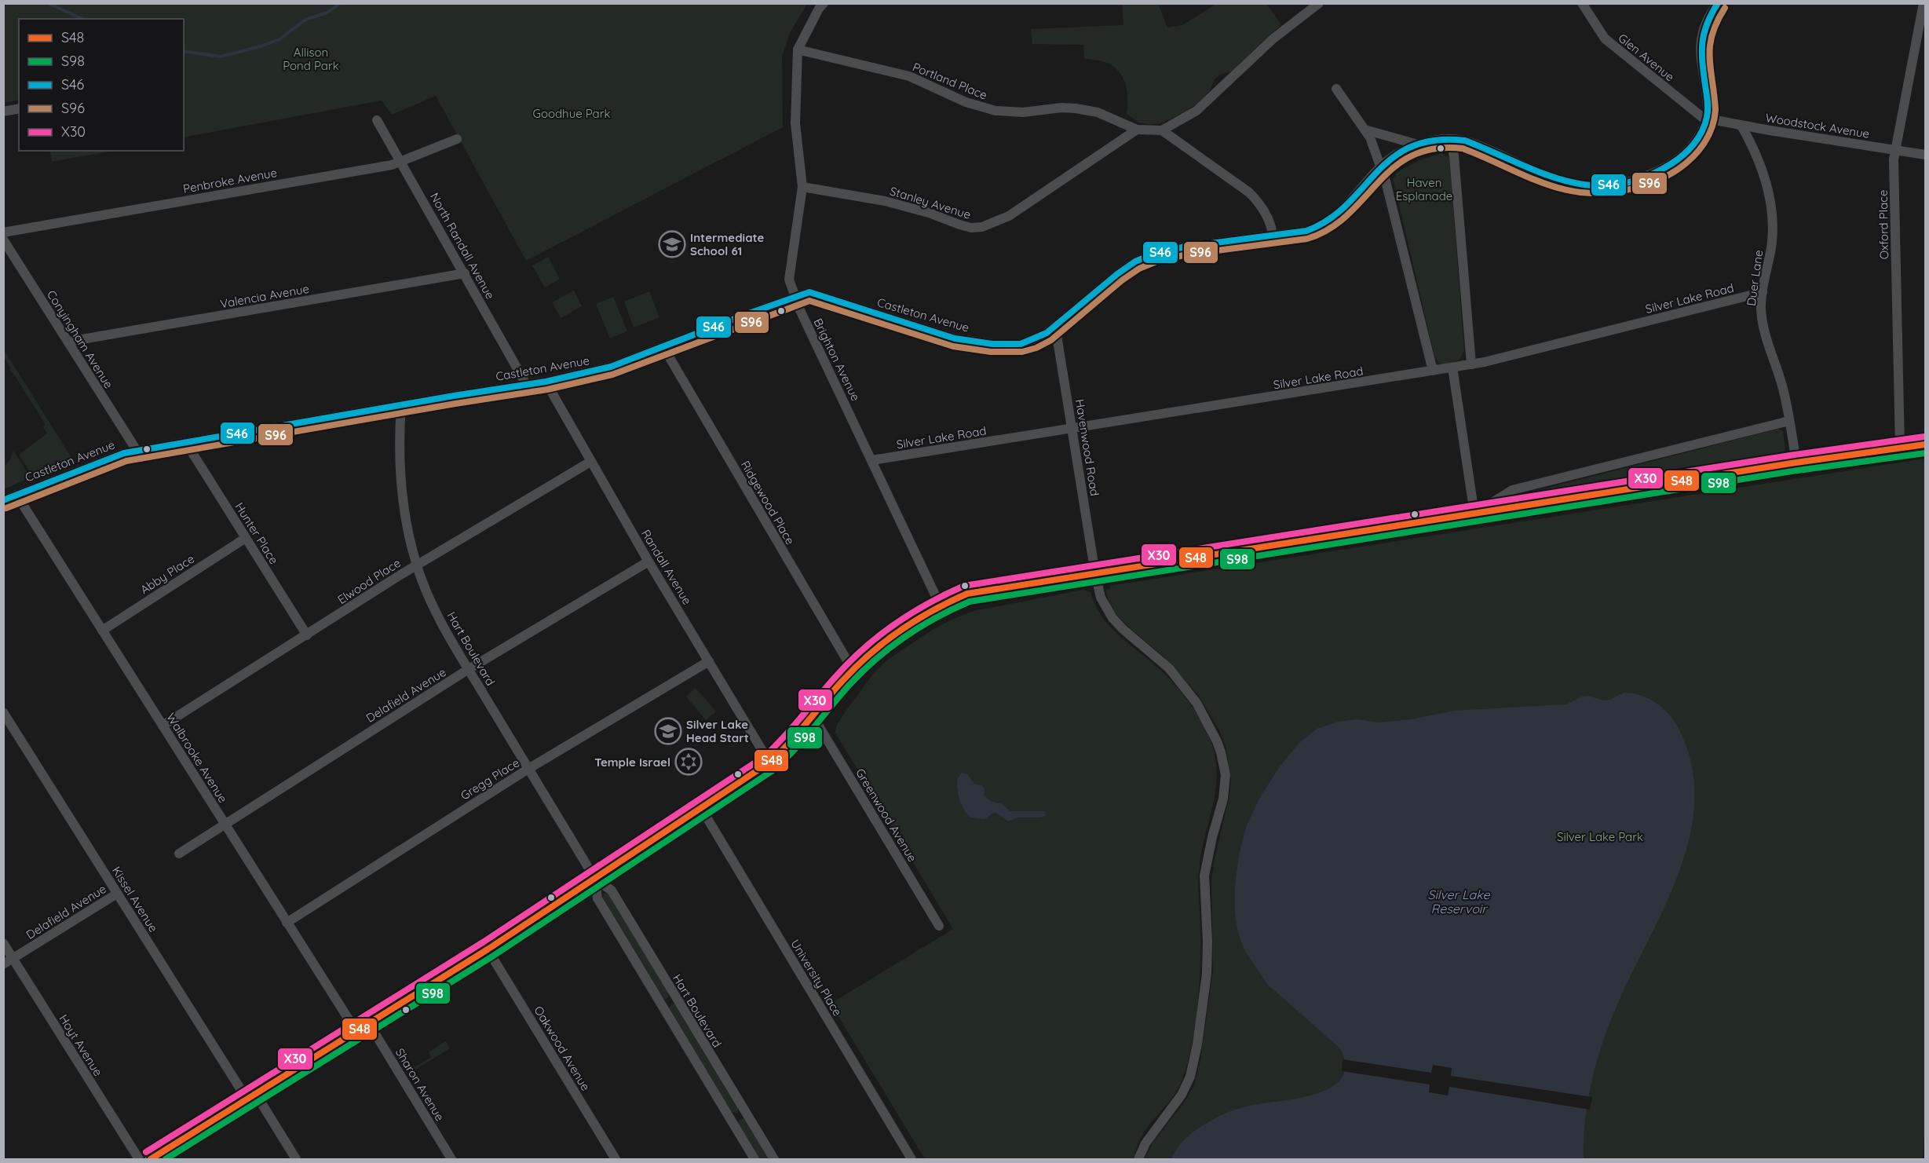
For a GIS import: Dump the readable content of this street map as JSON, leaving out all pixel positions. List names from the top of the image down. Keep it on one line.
{"streets":{"street":["Glen Avenue","Portland Place","Woodstock Avenue","Penbroke Avenue","Stanley Avenue","Oxford Place","North Randall Avenue","Duer Lane","Valencia Avenue","Silver Lake Road","Castleton Avenue","Conyingham Avenue","Brighton Avenue","Havenwood Road","Ridgewood Place","Hunter Place","Randall Avenue","Abby Place","Elwood Place","Hart Boulevard","Delafield Avenue","Walbrooke Avenue","Gregg Place","Greenwood Avenue","Kissel Avenue","University Place","Hoyt Avenue","Oakwood Avenue","Sharon Avenue"]},"crossings":[["Glen Avenue","Woodstock Avenue"],["Glen Avenue","Castleton Avenue"],["Portland Place","Stanley Avenue"],["Portland Place","Brighton Avenue"],["Woodstock Avenue","Oxford Place"],["Woodstock Avenue","Duer Lane"],["Woodstock Avenue","Castleton Avenue"],["Penbroke Avenue","North Randall Avenue"],["Stanley Avenue","Brighton Avenue"],["North Randall Avenue","Valencia Avenue"],["North Randall Avenue","Castleton Avenue"],["Duer Lane","Silver Lake Road"],["Valencia Avenue","Conyingham Avenue"],["Silver Lake Road","Brighton Avenue"],["Silver Lake Road","Havenwood Road"],["Castleton Avenue","Conyingham Avenue"],["Castleton Avenue","Brighton Avenue"],["Castleton Avenue","Havenwood Road"],["Castleton Avenue","Ridgewood Place"],["Castleton Avenue","Hunter Place"],["Castleton Avenue","Randall Avenue"],["Castleton Avenue","Hart Boulevard"],["Castleton Avenue","Walbrooke Avenue"],["Hunter Place","Abby Place"],["Hunter Place","Elwood Place"],["Randall Avenue","Elwood Place"],["Randall Avenue","Delafield Avenue"],["Randall Avenue","Gregg Place"],["Abby Place","Walbrooke Avenue"],["Elwood Place","Hart Boulevard"],["Elwood Place","Walbrooke Avenue"],["Hart Boulevard","Delafield Avenue"],["Hart Boulevard","Gregg Place"],["Delafield Avenue","Walbrooke Avenue"],["Delafield Avenue","Kissel Avenue"],["Delafield Avenue","Hoyt Avenue"],["Walbrooke Avenue","Gregg Place"],["Walbrooke Avenue","Sharon Avenue"]],"water":["Silver Lake Reservoir"],"parks":["Allison Pond Park","Goodhue Park","Haven Esplanade","Silver Lake Park"],"places":{"school or university":["Intermediate School 61","Silver Lake Head Start"],"synagogue":["Temple Israel"]},"lines":["transit line S46","transit line S96","transit line X30","transit line S48","transit line S98"],"legend":["S48","S98","S46","S96","X30"]}
